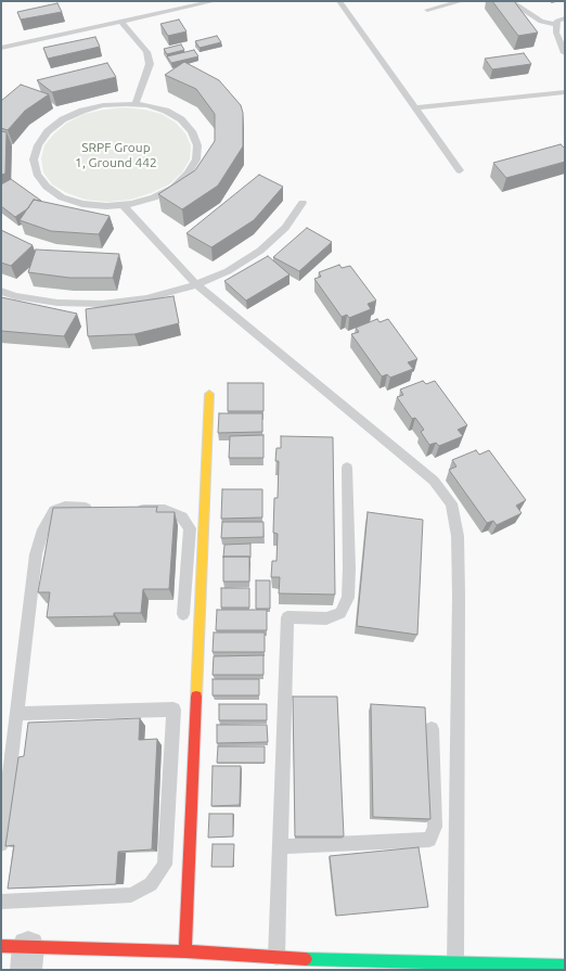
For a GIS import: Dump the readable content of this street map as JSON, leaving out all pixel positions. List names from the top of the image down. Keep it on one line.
{"parks":["SRPF Group 1, Ground 442"]}
